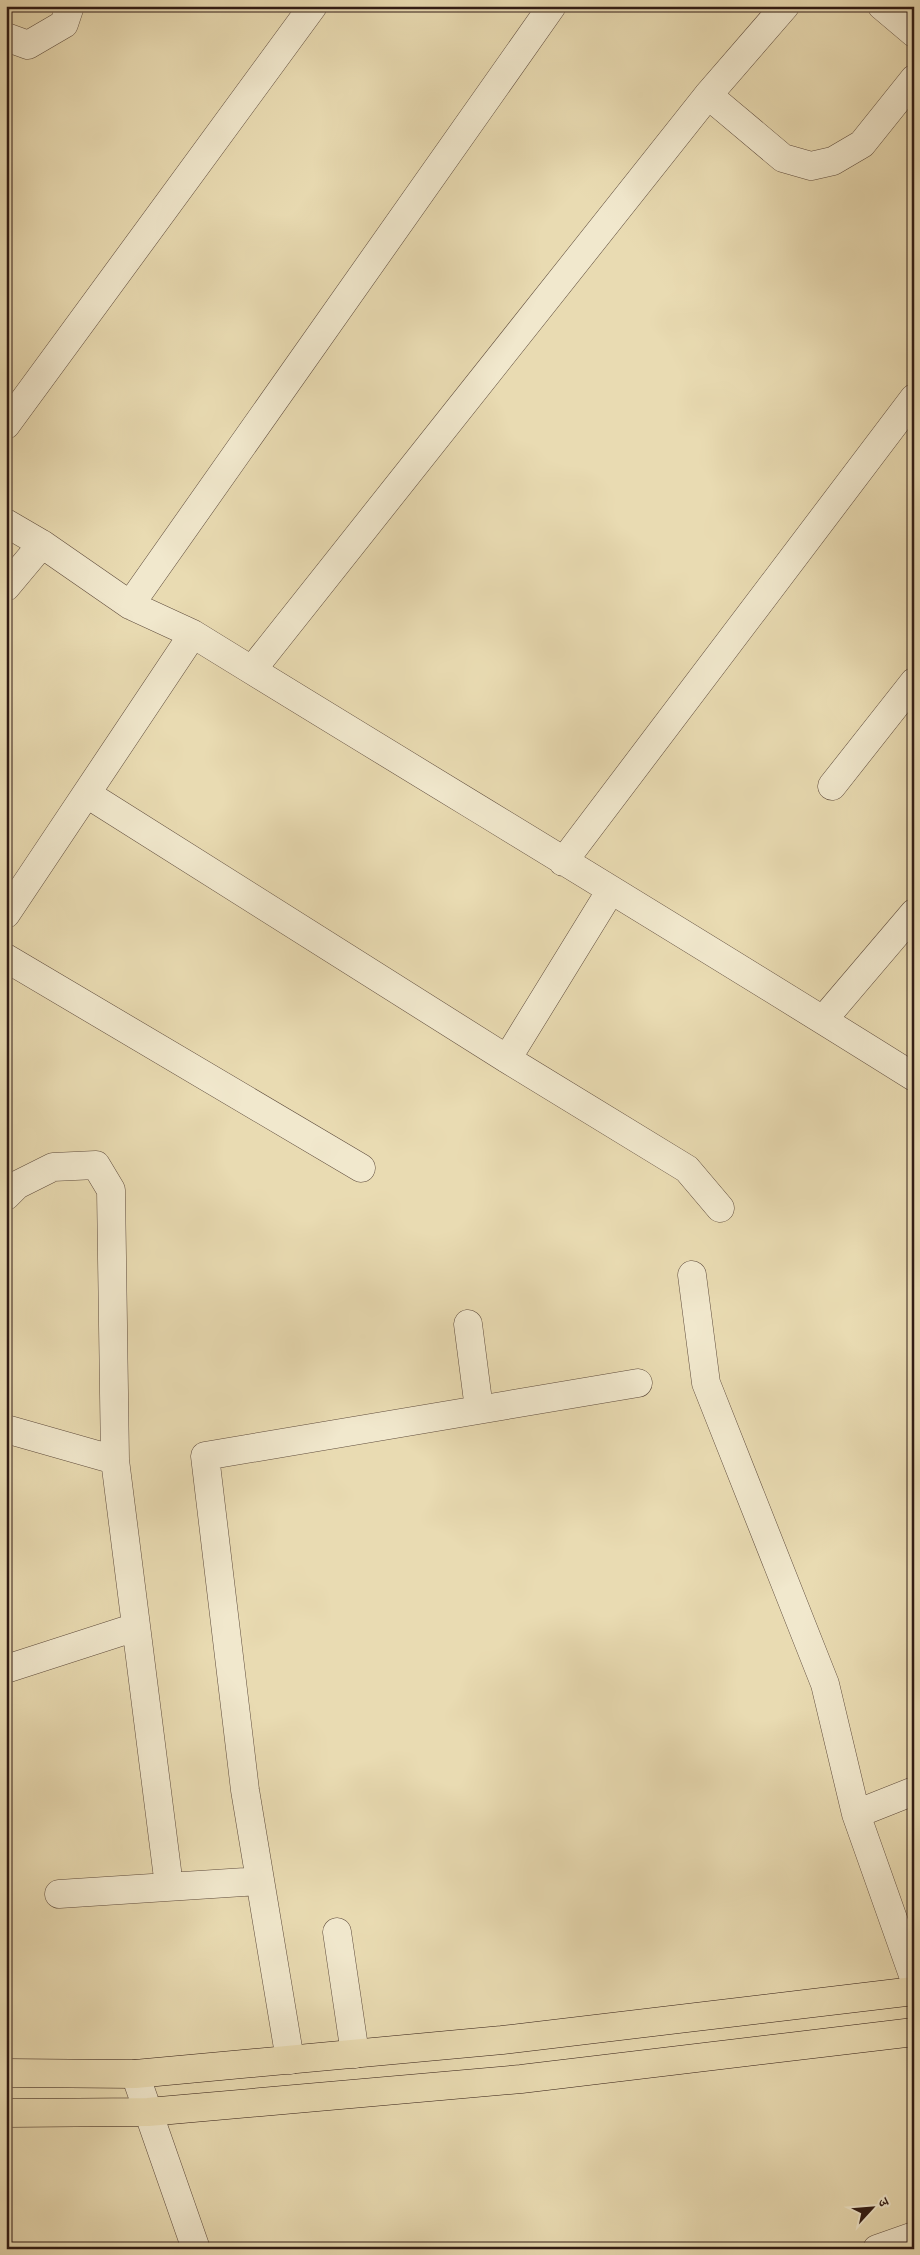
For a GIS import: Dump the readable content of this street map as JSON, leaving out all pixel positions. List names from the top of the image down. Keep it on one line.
{"north":"top right"}
